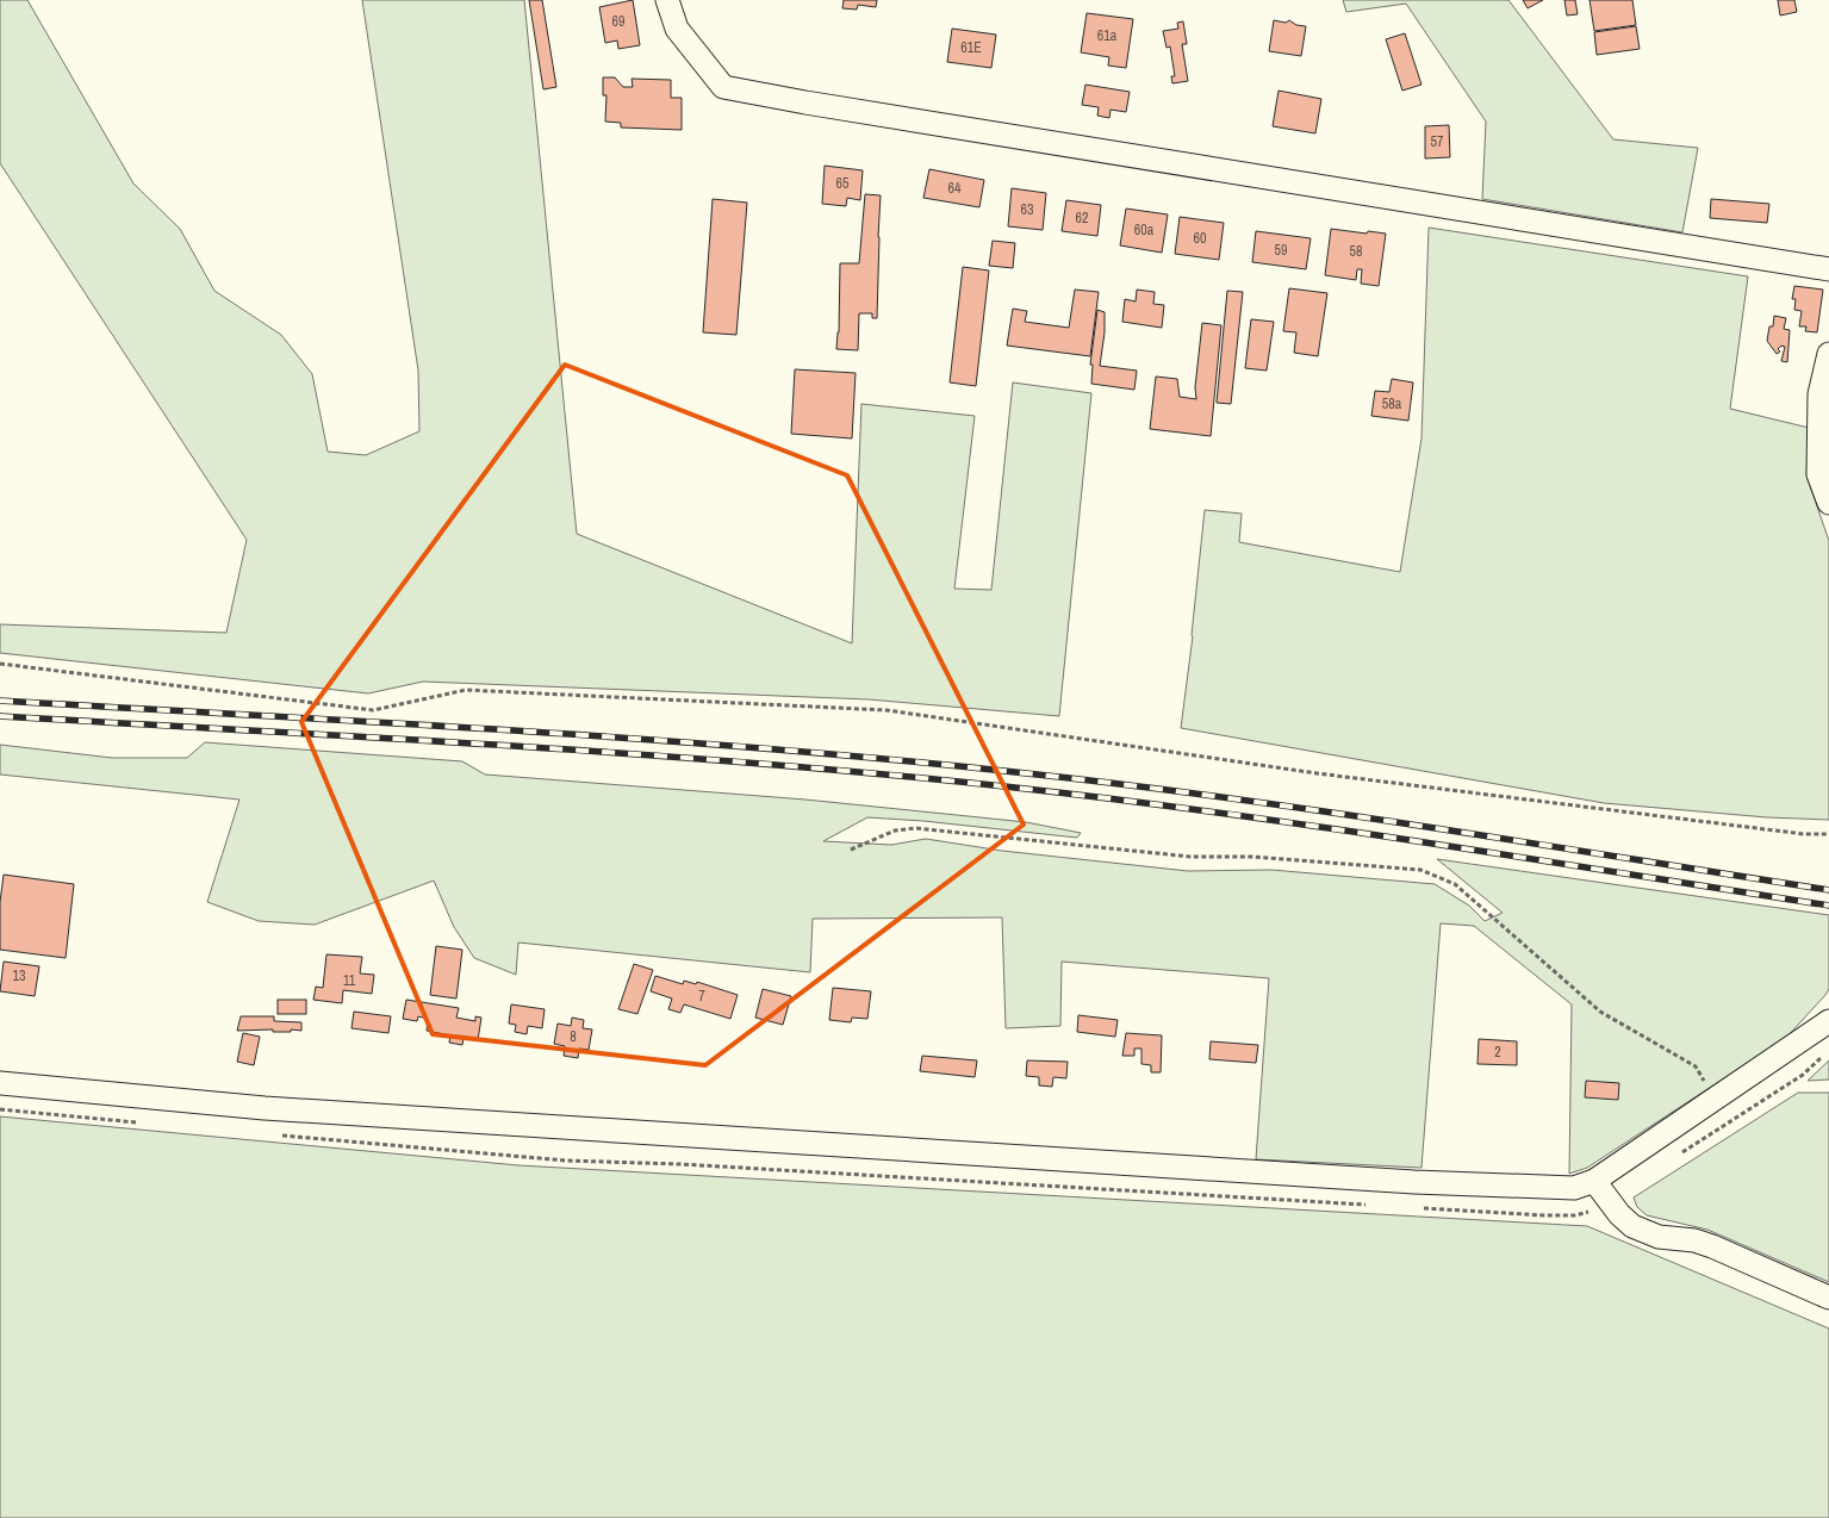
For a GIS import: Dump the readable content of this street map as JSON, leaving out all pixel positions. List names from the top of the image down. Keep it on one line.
{"house_numbers":["69","61a","61E","57","65","64","63","62","60a","60","59","58","58a","13","11","7","8","2"]}
